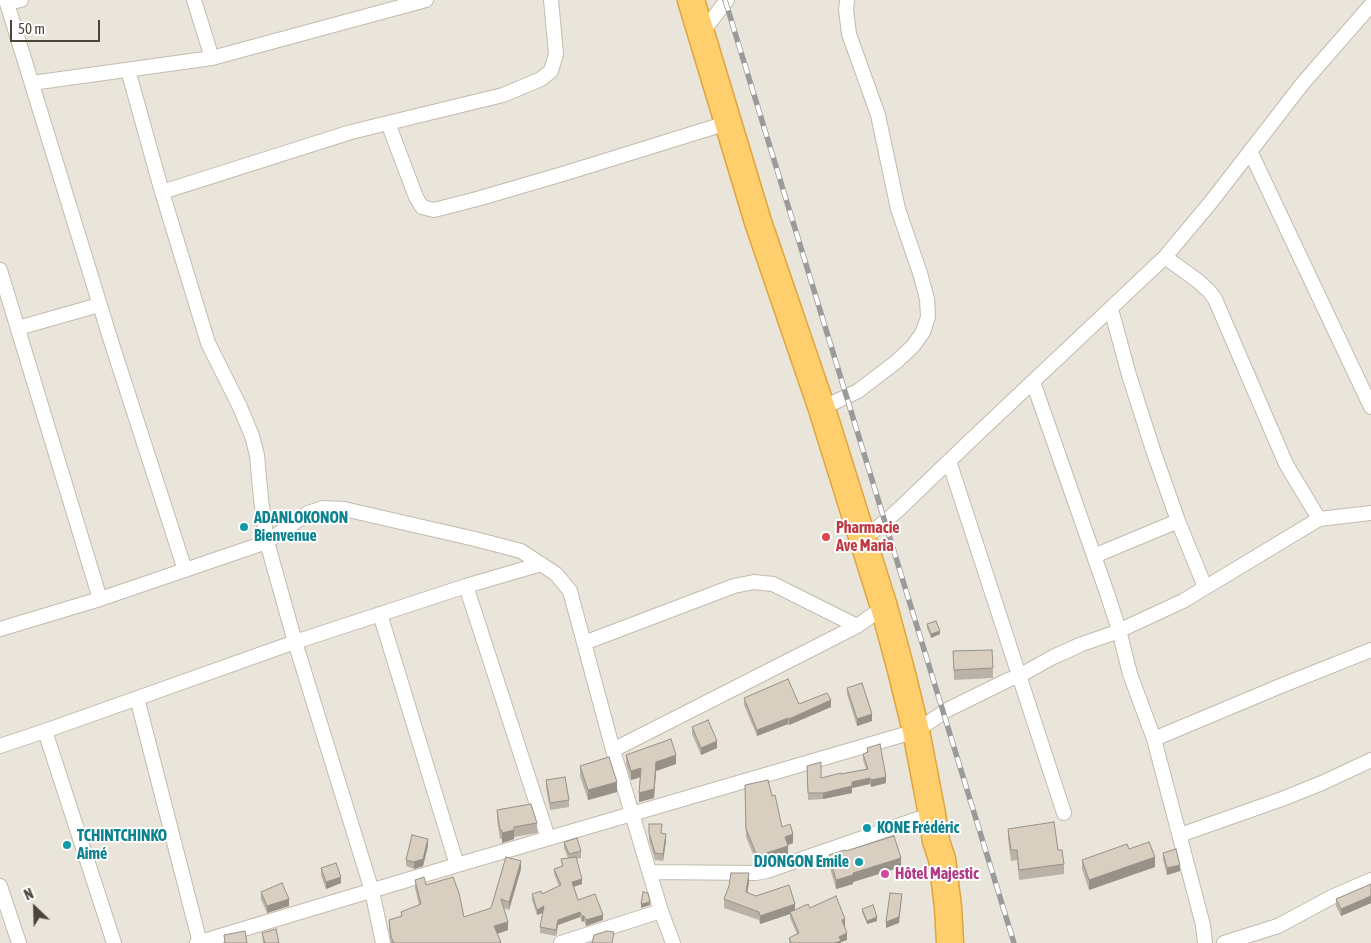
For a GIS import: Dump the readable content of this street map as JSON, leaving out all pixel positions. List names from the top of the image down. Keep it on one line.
{"places":["ADANLOKONON Bienvenue","Pharmacie Ave Maria","KONE Frédéric","TCHINTCHINKO Aimé","DJONGON Emile","Hôtel Majestic"],"scale_bar":"50 m","north":"top left"}
